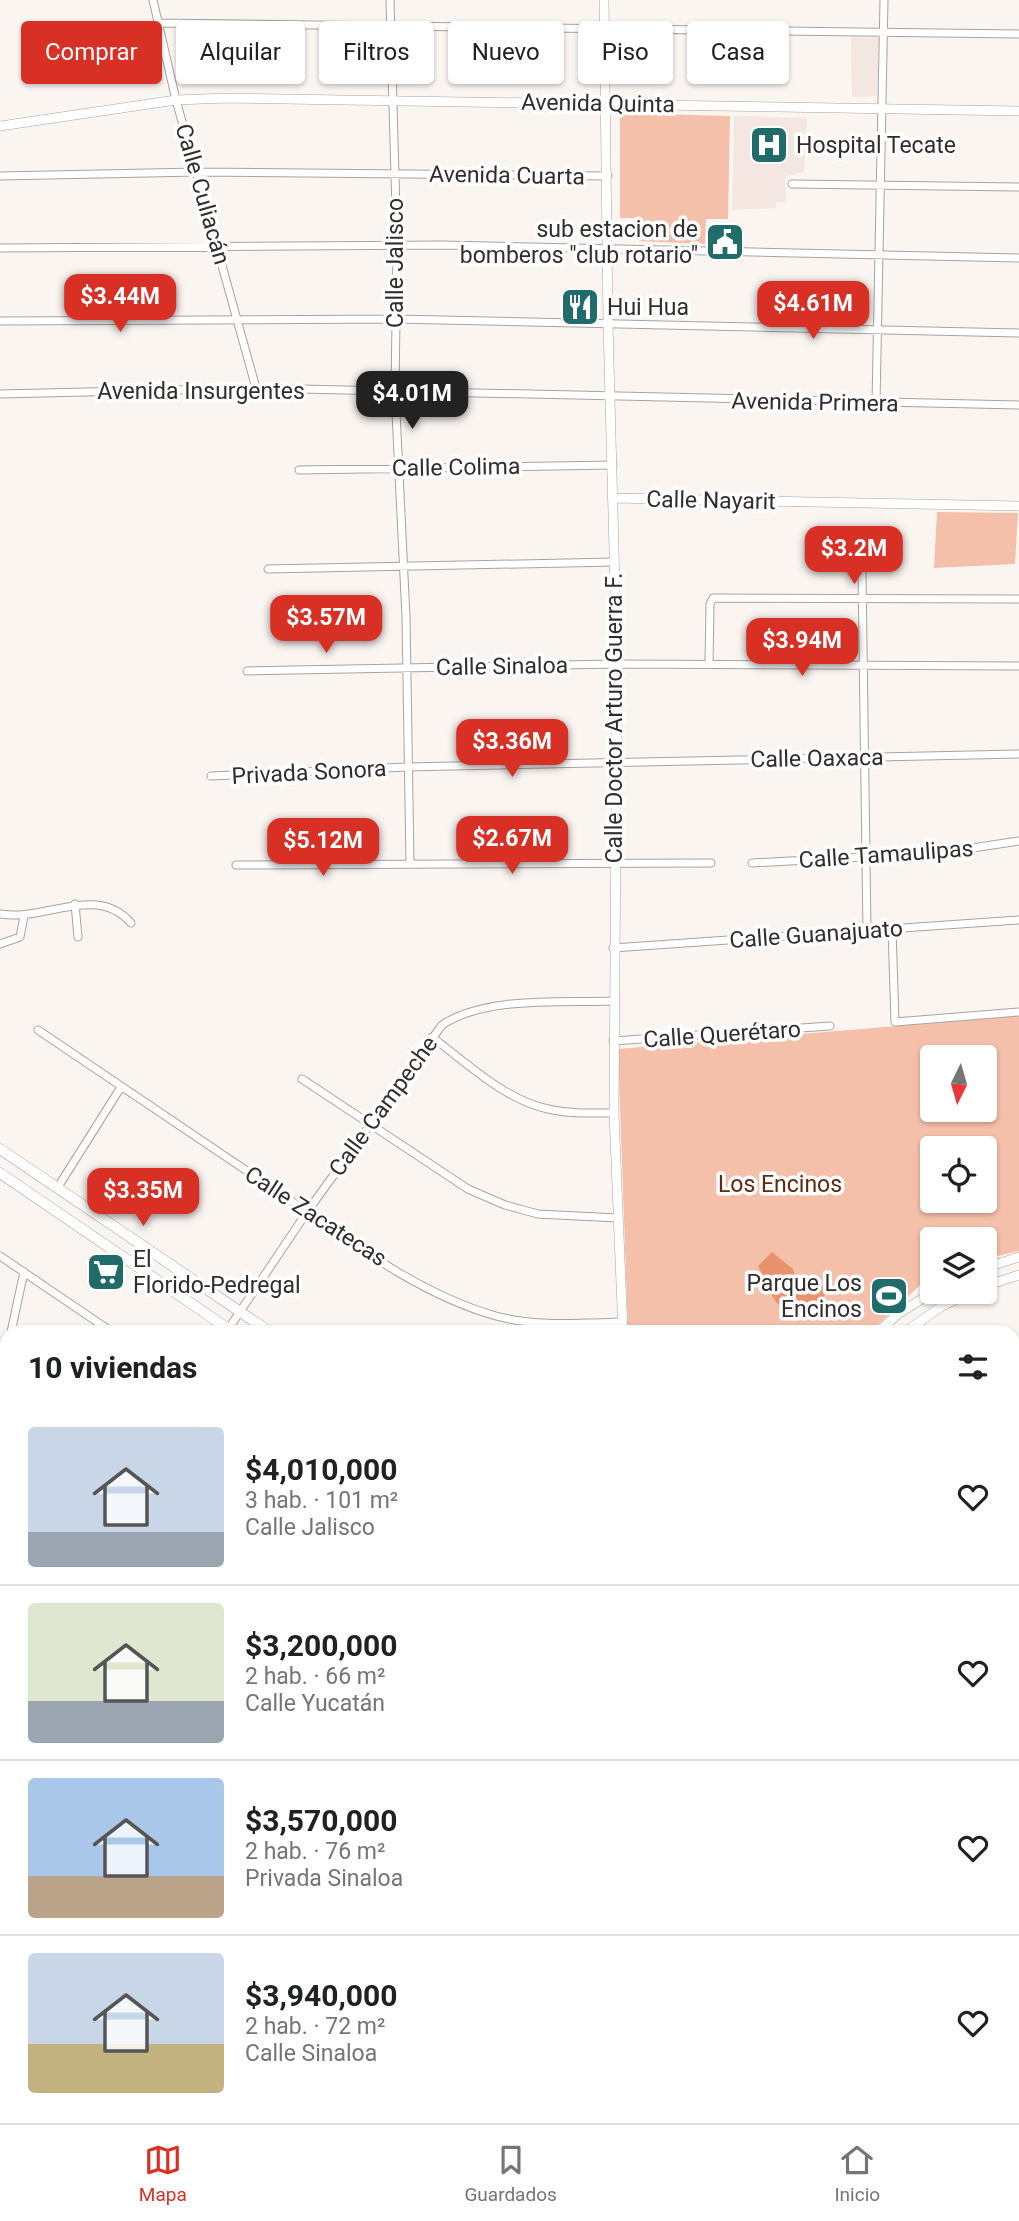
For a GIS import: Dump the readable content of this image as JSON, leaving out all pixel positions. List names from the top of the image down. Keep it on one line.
{"streets":{"street":["Avenida Quinta","Avenida Cuarta","Calle Culiacán","Calle Jalisco","Avenida Insurgentes","Avenida Primera","Calle Colima","Calle Nayarit","Calle Sinaloa","Calle Doctor Arturo Guerra F.","Calle Oaxaca","Privada Sonora","Calle Tamaulipas","Calle Guanajuato","Calle Querétaro","Calle Campeche","Calle Zacatecas"]},"crossings":[["Avenida Quinta","Calle Culiacán"],["Avenida Quinta","Calle Jalisco"],["Avenida Quinta","Calle Doctor Arturo Guerra F."],["Avenida Cuarta","Calle Culiacán"],["Avenida Cuarta","Calle Jalisco"],["Avenida Cuarta","Calle Doctor Arturo Guerra F."],["Calle Culiacán","Avenida Insurgentes"],["Calle Jalisco","Avenida Insurgentes"],["Calle Jalisco","Calle Colima"],["Calle Jalisco","Calle Sinaloa"],["Calle Jalisco","Calle Oaxaca"],["Calle Jalisco","Privada Sonora"],["Avenida Insurgentes","Avenida Primera"],["Avenida Insurgentes","Calle Doctor Arturo Guerra F."],["Avenida Primera","Calle Doctor Arturo Guerra F."],["Calle Colima","Calle Doctor Arturo Guerra F."],["Calle Nayarit","Calle Doctor Arturo Guerra F."],["Calle Sinaloa","Calle Doctor Arturo Guerra F."],["Calle Doctor Arturo Guerra F.","Calle Oaxaca"],["Calle Doctor Arturo Guerra F.","Calle Guanajuato"],["Calle Doctor Arturo Guerra F.","Calle Querétaro"],["Calle Doctor Arturo Guerra F.","Calle Campeche"],["Calle Oaxaca","Privada Sonora"],["Calle Campeche","Calle Zacatecas"]],"parks":["Los Encinos"],"places":{"hospital":["Hospital Tecate"],"public building":["sub estacion de bomberos \"club rotario\""],"restaurant":["Hui Hua"],"supermarket":["El Florido-Pedregal"],"sports":["Parque Los Encinos"]},"north":"bottom","page":{"chip":["Comprar","Alquilar","Filtros","Nuevo","Piso","Casa"],"price":["$3.44M","$4.61M","$4.01M","$3.2M","$3.57M","$3.94M","$3.36M","$2.67M","$5.12M","$3.35M"],"heading":"10 viviendas","list":[{"name":"$4,010,000","note":"3 hab. · 101 m² · Calle Jalisco"},{"name":"$3,200,000","note":"2 hab. · 66 m² · Calle Yucatán"},{"name":"$3,570,000","note":"2 hab. · 76 m² · Privada Sinaloa"},{"name":"$3,940,000","note":"2 hab. · 72 m² · Calle Sinaloa"}],"tabs":["Mapa","Guardados","Inicio"]}}
